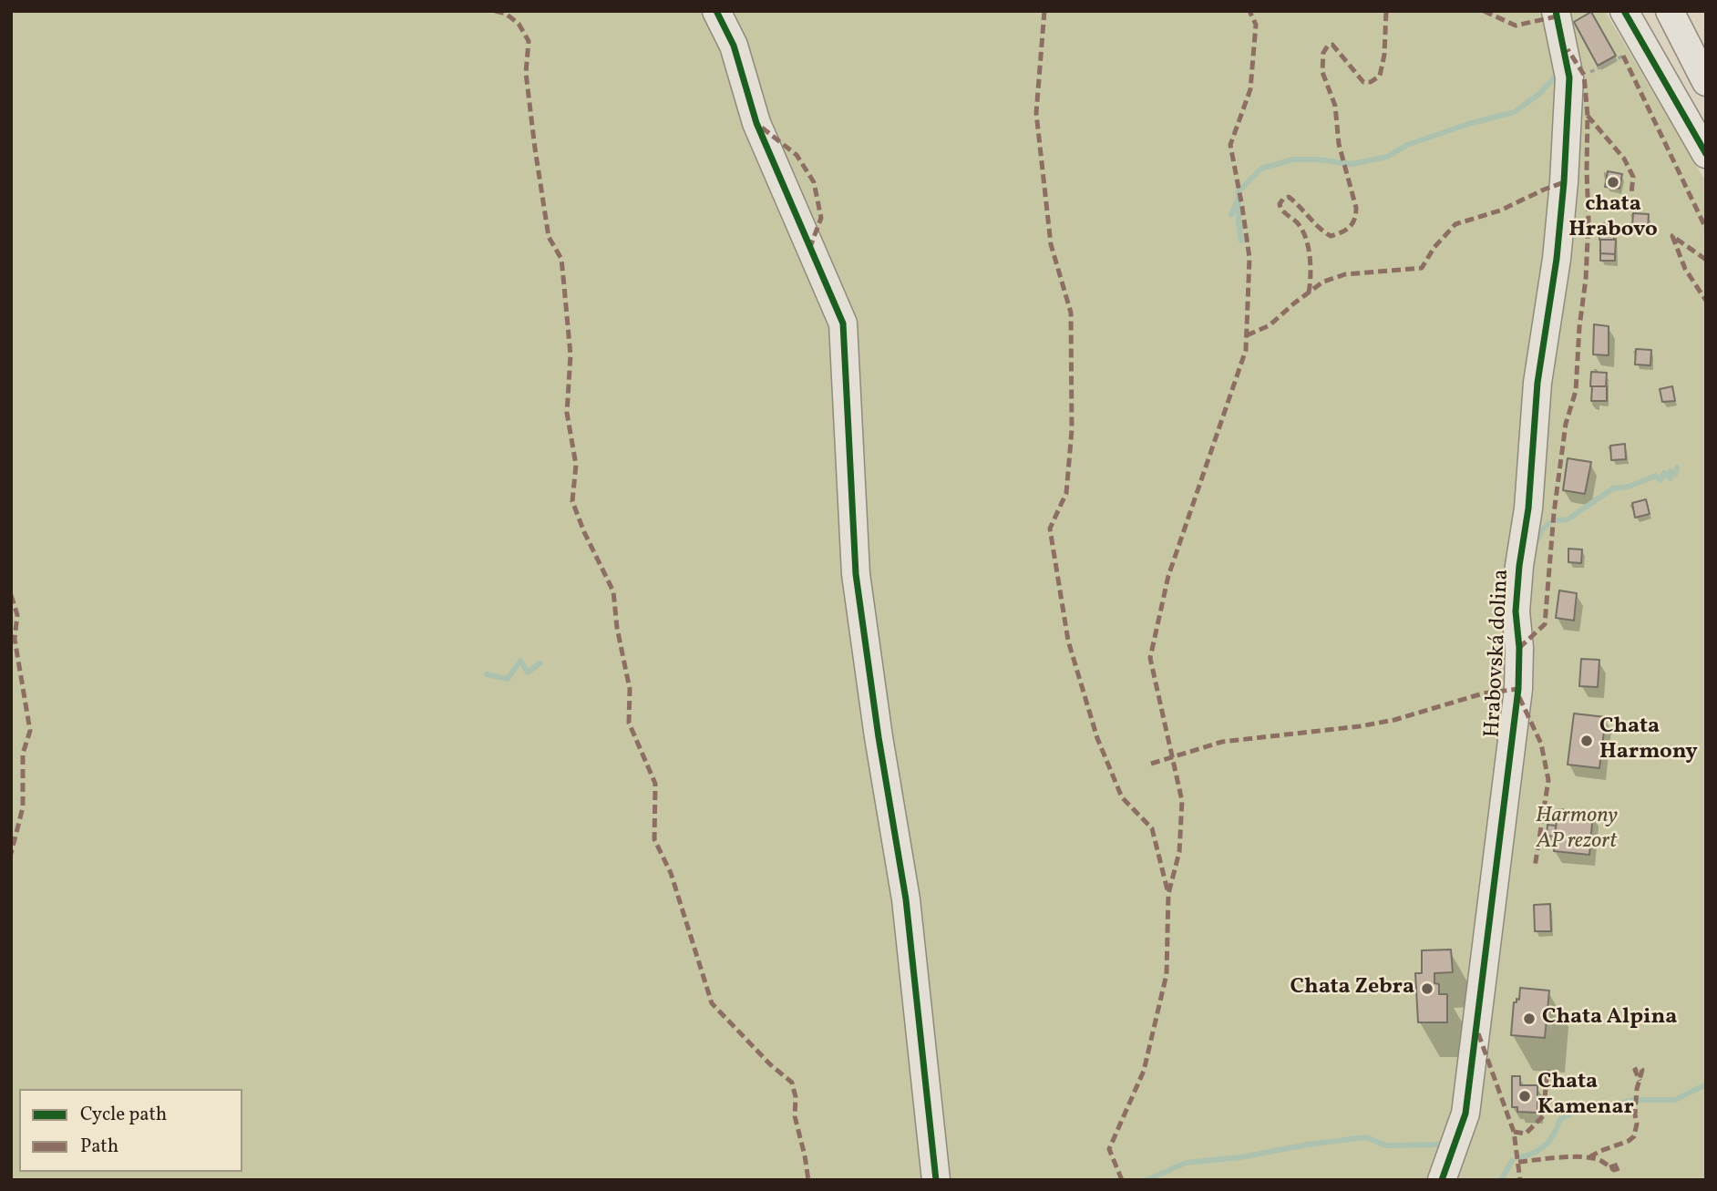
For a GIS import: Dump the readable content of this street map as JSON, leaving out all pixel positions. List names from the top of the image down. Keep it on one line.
{"streets":{"street":["Hrabovská dolina"]},"parks":["Harmony AP rezort"],"places":["chata Hrabovo","Chata Harmony","Chata Zebra","Chata Alpina","Chata Kamenar"],"legend":["Cycle path","Path"]}
